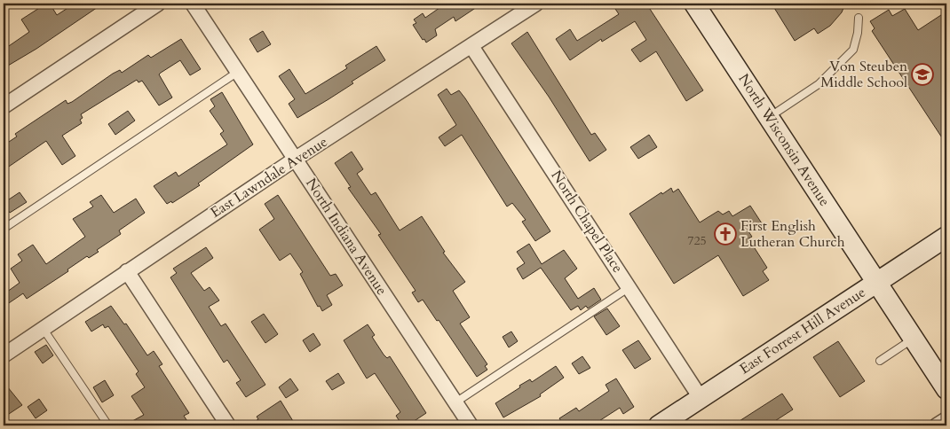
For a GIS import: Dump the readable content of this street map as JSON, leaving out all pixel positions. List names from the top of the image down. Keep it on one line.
{"streets":{"street":["North Wisconsin Avenue","East Lawndale Avenue","North Chapel Place","North Indiana Avenue","East Forrest Hill Avenue"]},"crossings":[["North Wisconsin Avenue","East Forrest Hill Avenue"],["East Lawndale Avenue","North Chapel Place"],["East Lawndale Avenue","North Indiana Avenue"],["North Chapel Place","East Forrest Hill Avenue"]],"places":{"school or university":["Von Steuben Middle School"],"church":["First English Lutheran Church"]},"house_numbers":["725"]}
